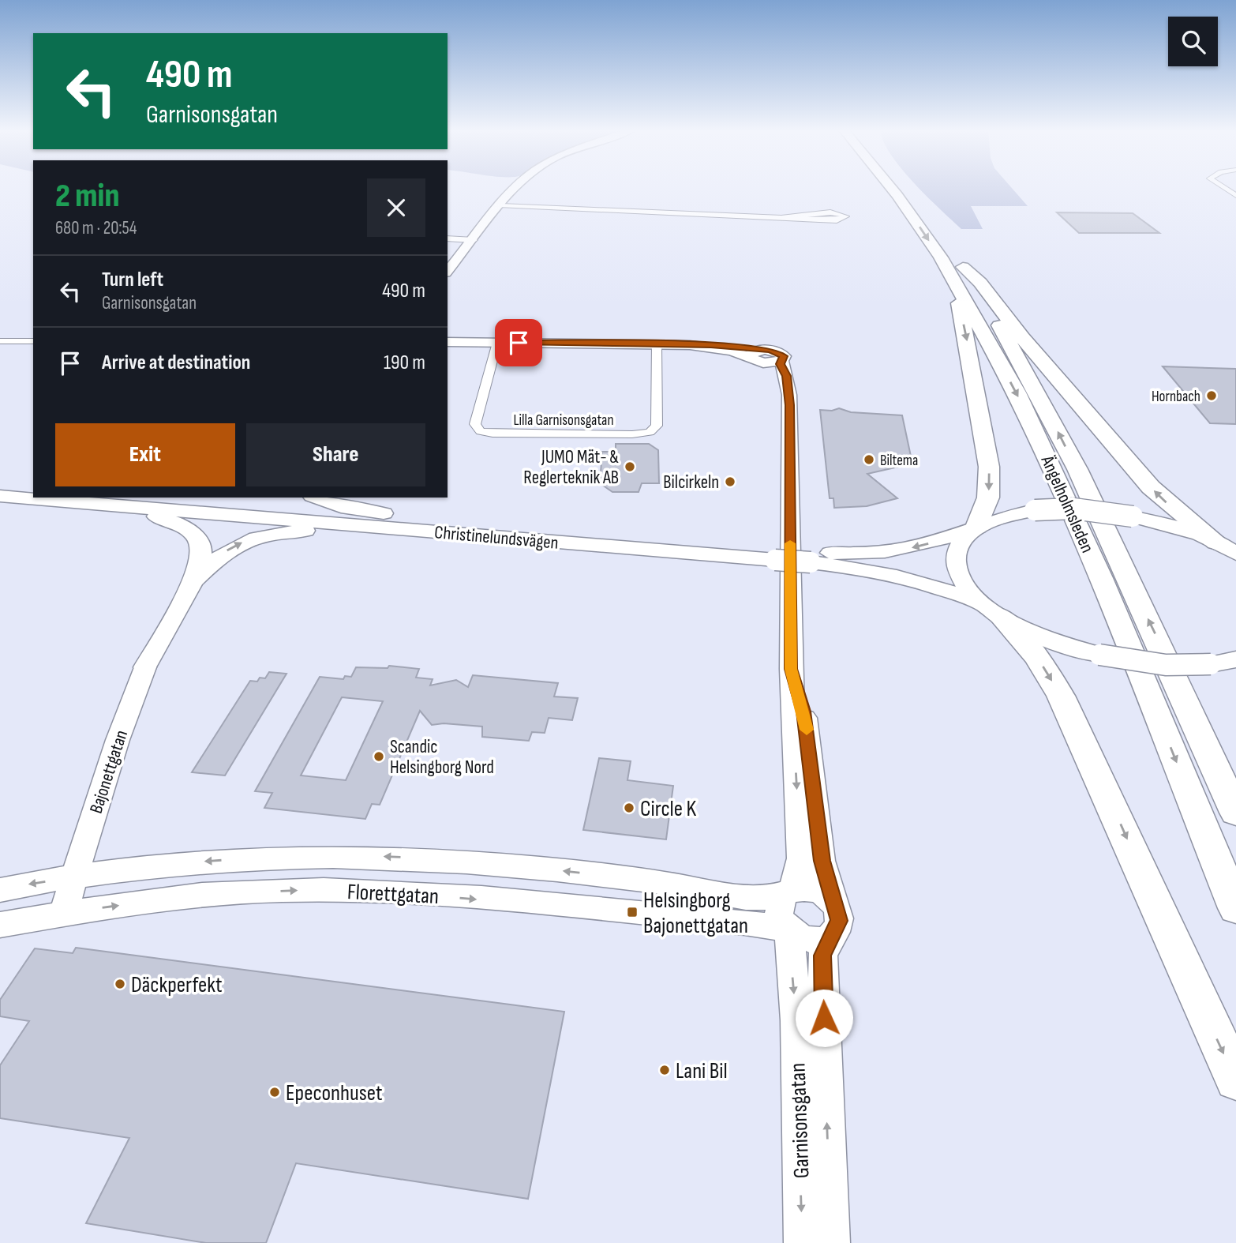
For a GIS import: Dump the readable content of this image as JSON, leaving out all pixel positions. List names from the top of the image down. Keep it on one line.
{"streets":{"highway":["Ängelholmsleden"],"main road":["Christinelundsvägen"],"street":["Lilla Garnisonsgatan","Bajonettgatan","Florettgatan","Garnisonsgatan"]},"crossings":[["Lilla Garnisonsgatan","Garnisonsgatan"],["Bajonettgatan","Florettgatan"],["Florettgatan","Garnisonsgatan"]],"places":{"other":["Hornbach","Biltema","JUMO Mät- & Reglerteknik AB","Bilcirkeln","Scandic Helsingborg Nord","Circle K","Däckperfekt","Lani Bil","Epeconhuset"],"transit":["Helsingborg Bajonettgatan"]},"page":{"turn":["490 m","Garnisonsgatan"],"heading":["2 min","680 m · 20:54"],"list":[{"name":"Turn left","note":"Garnisonsgatan","value":"490 m"},{"name":"Arrive at destination","value":"190 m"}],"buttons":["Exit","Share"]}}
